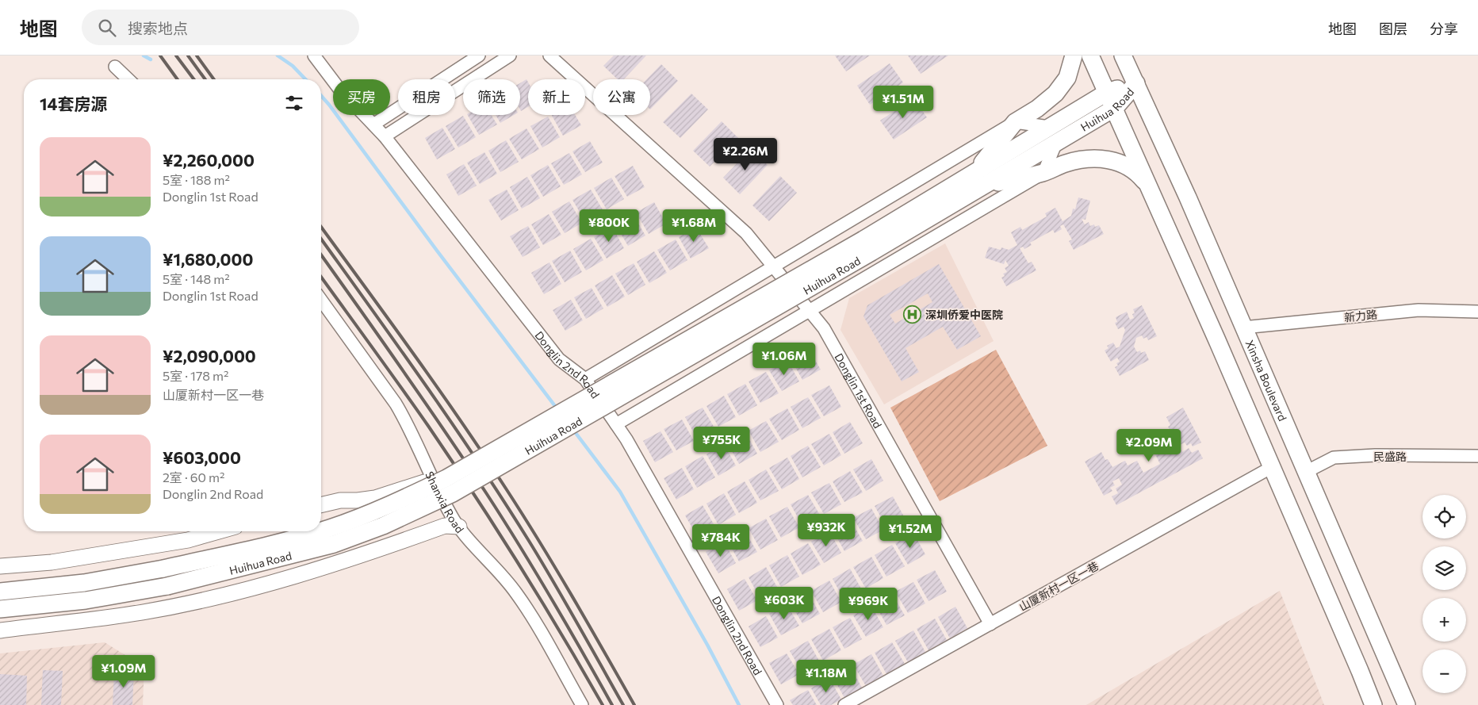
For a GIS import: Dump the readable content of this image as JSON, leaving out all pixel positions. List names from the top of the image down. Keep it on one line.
{"streets":{"main road":["Huihua Road","Xinsha Boulevard"],"street":["新力路","Donglin 2nd Road","Donglin 1st Road","民盛路","Shanxia Road","山厦新村一区一巷"]},"crossings":[["Huihua Road","Xinsha Boulevard"],["新力路","Xinsha Boulevard"],["Xinsha Boulevard","民盛路"],["Donglin 1st Road","山厦新村一区一巷"]],"places":{"hospital":["深圳侨爱中医院"]},"page":{"header":"地图","search":"搜索地点","nav":["地图","图层","分享"],"chip":["买房","租房","筛选","新上","公寓"],"heading":"14套房源","price":["¥1.51M","¥2.26M","¥800K","¥1.68M","¥1.06M","¥755K","¥2.09M","¥932K","¥1.52M","¥784K","¥603K","¥969K","¥1.09M","¥1.18M"],"list":[{"name":"¥2,260,000","note":"5室 · 188 m² · Donglin 1st Road"},{"name":"¥1,680,000","note":"5室 · 148 m² · Donglin 1st Road"},{"name":"¥2,090,000","note":"5室 · 178 m² · 山厦新村一区一巷"},{"name":"¥603,000","note":"2室 · 60 m² · Donglin 2nd Road"}],"map_buttons":["+","−"]}}
